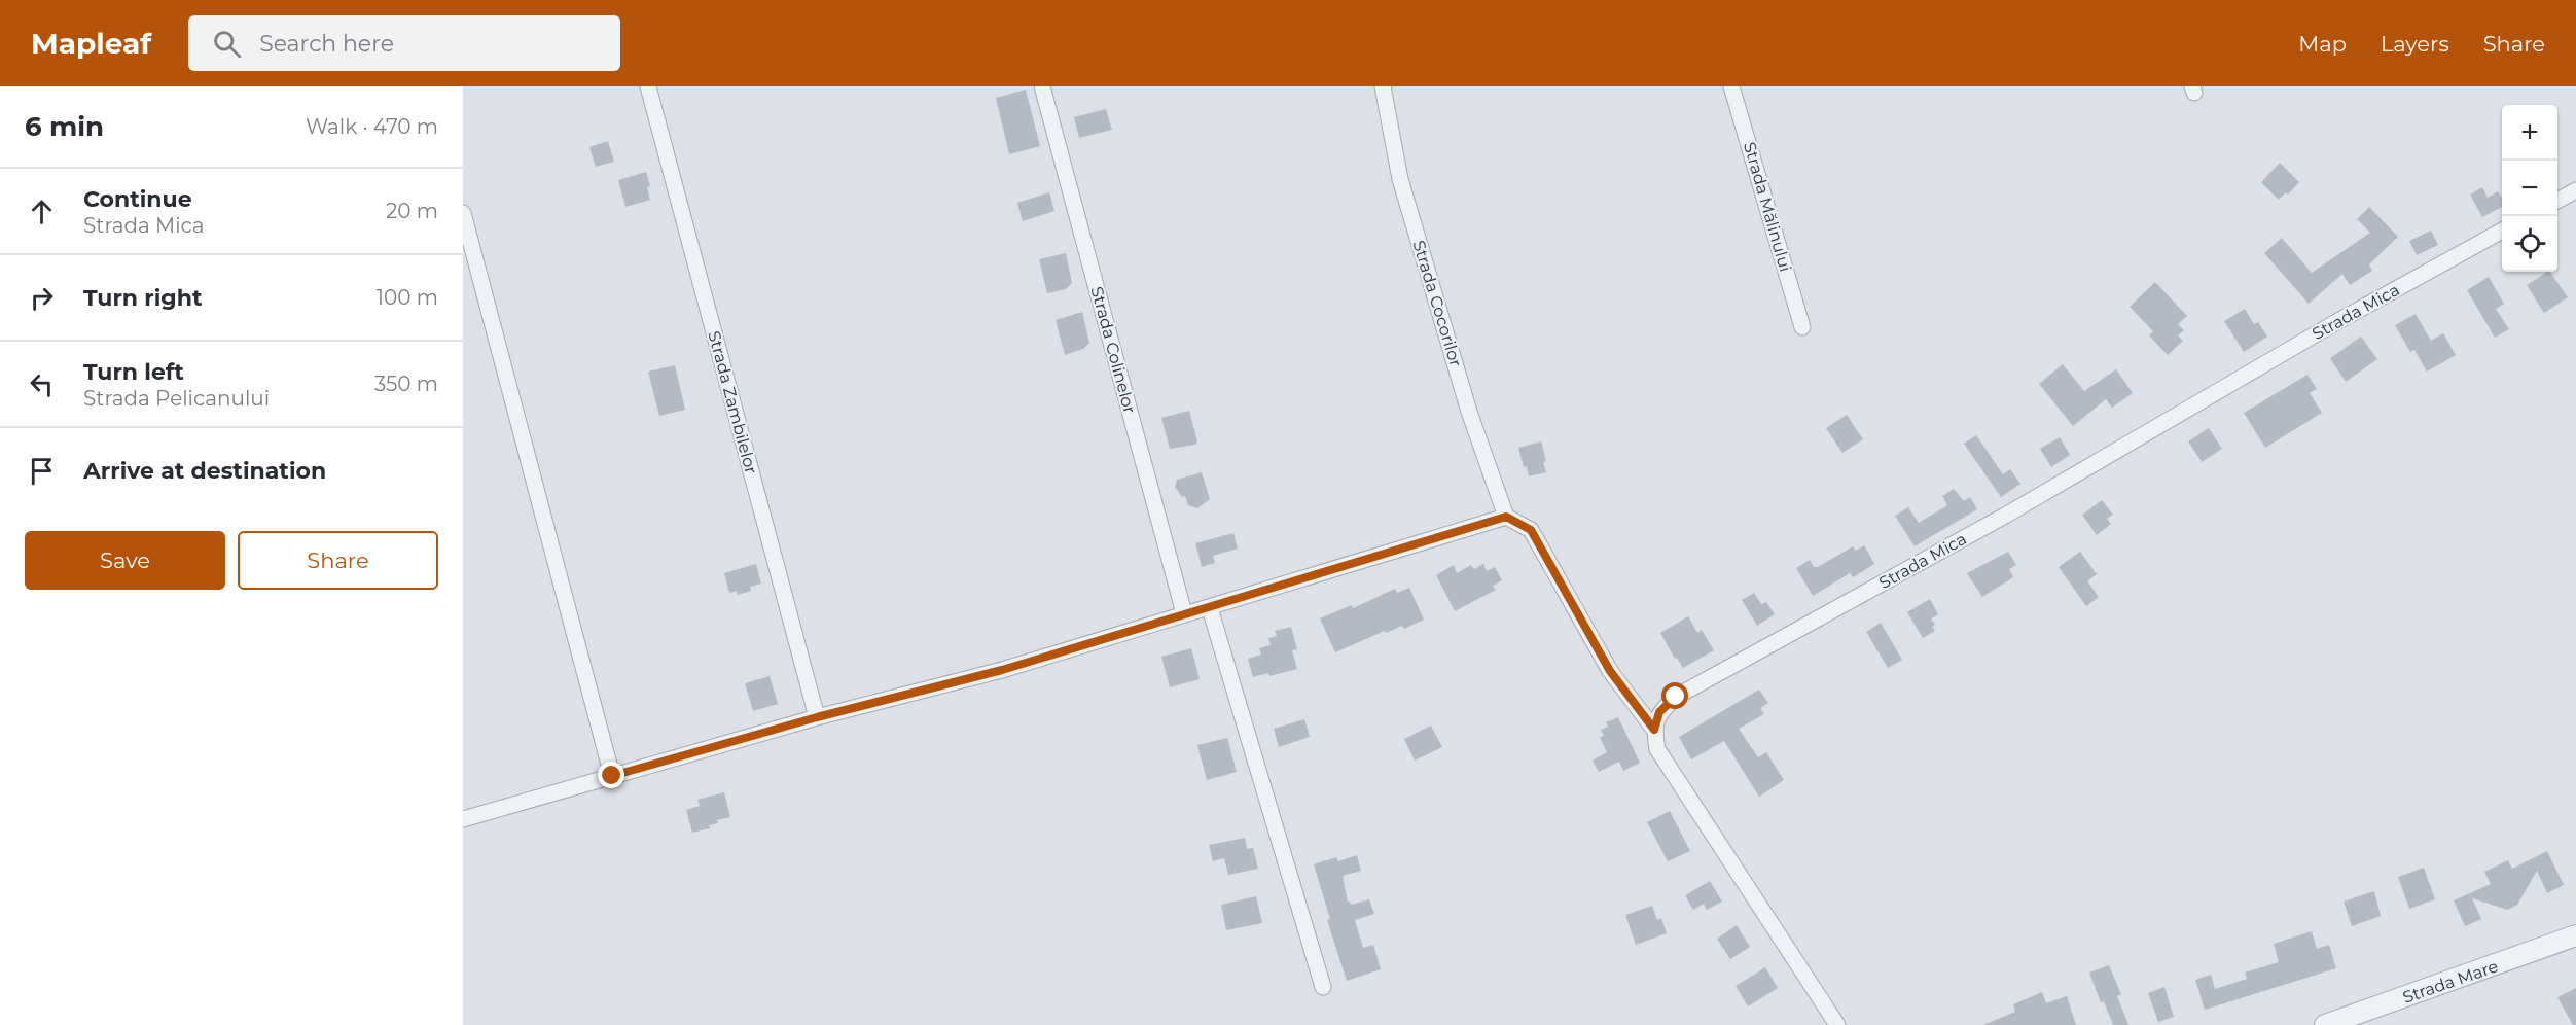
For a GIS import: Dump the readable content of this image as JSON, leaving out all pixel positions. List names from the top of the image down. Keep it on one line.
{"streets":{"street":["Strada Mălinului","Strada Cocorilor","Strada Mica","Strada Colinelor","Strada Zambilelor","Strada Mare"]},"page":{"header":"Mapleaf","search":"Search here","nav":["Map","Layers","Share"],"heading":["6 min","Walk · 470 m"],"map_buttons":["+","−"],"list":[["Continue","Strada Mica","20 m"],["Turn right","100 m"],["Turn left","Strada Pelicanului","350 m"],"Arrive at destination"],"buttons":["Save","Share"]}}
